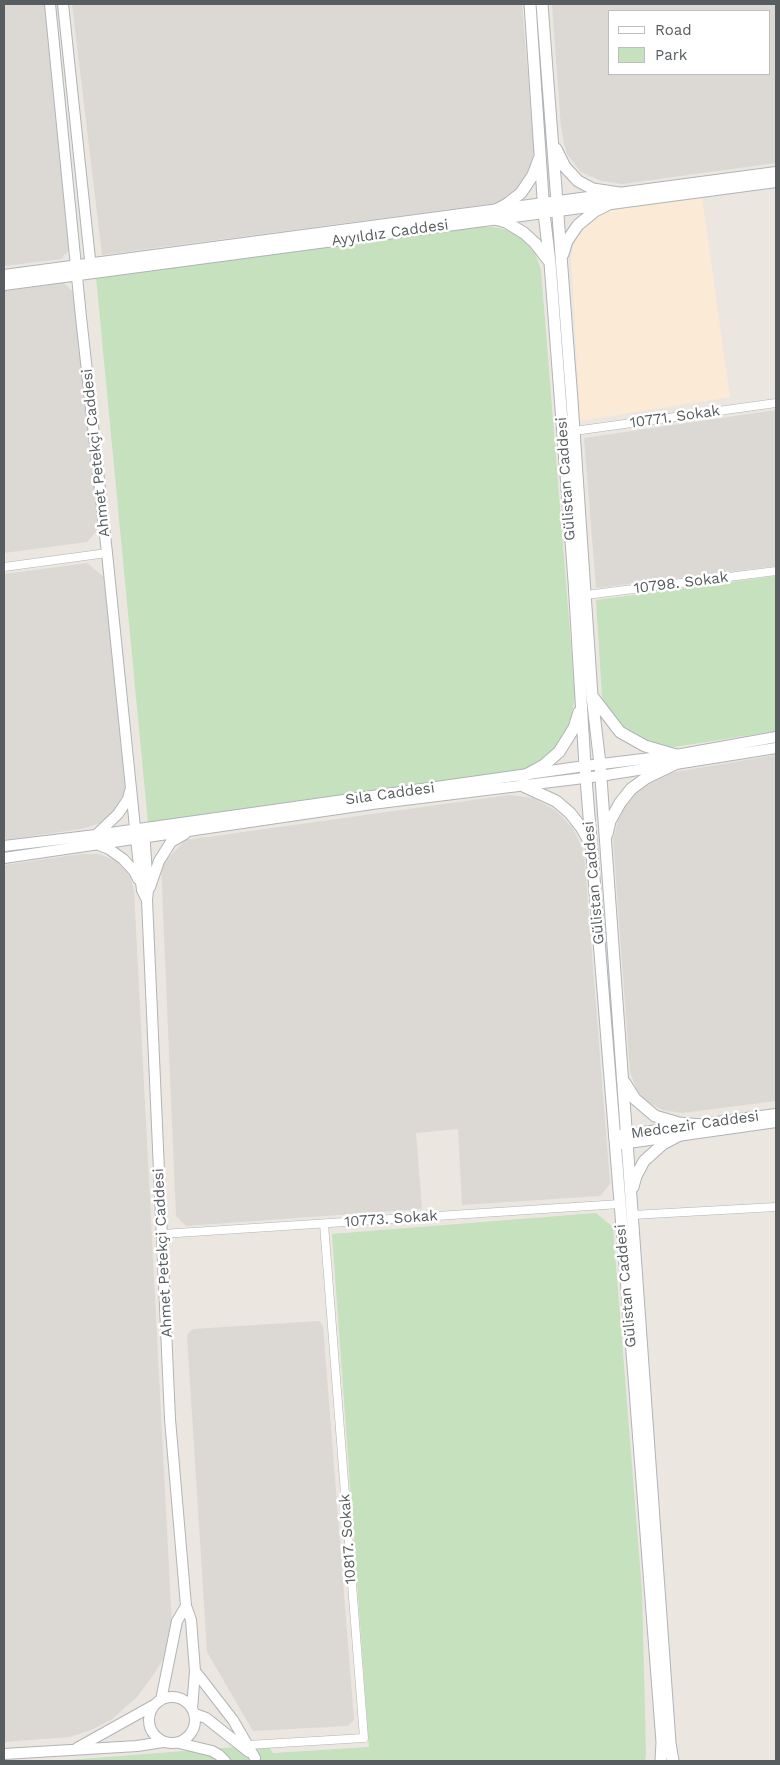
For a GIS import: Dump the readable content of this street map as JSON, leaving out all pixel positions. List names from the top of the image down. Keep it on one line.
{"streets":{"main road":["Gülistan Caddesi"],"street":["Ayyıldız Caddesi","10771. Sokak","Ahmet Petekçi Caddesi","10798. Sokak","Sıla Caddesi","Medcezir Caddesi","10773. Sokak","10817. Sokak"]},"crossings":[["Ayyıldız Caddesi","Ahmet Petekçi Caddesi"],["Ayyıldız Caddesi","Gülistan Caddesi"],["10771. Sokak","Gülistan Caddesi"],["Ahmet Petekçi Caddesi","Sıla Caddesi"],["Ahmet Petekçi Caddesi","10773. Sokak"],["Gülistan Caddesi","10798. Sokak"],["Gülistan Caddesi","Sıla Caddesi"],["Gülistan Caddesi","Medcezir Caddesi"],["Gülistan Caddesi","10773. Sokak"],["10773. Sokak","10817. Sokak"]],"legend":["Road","Park"]}
